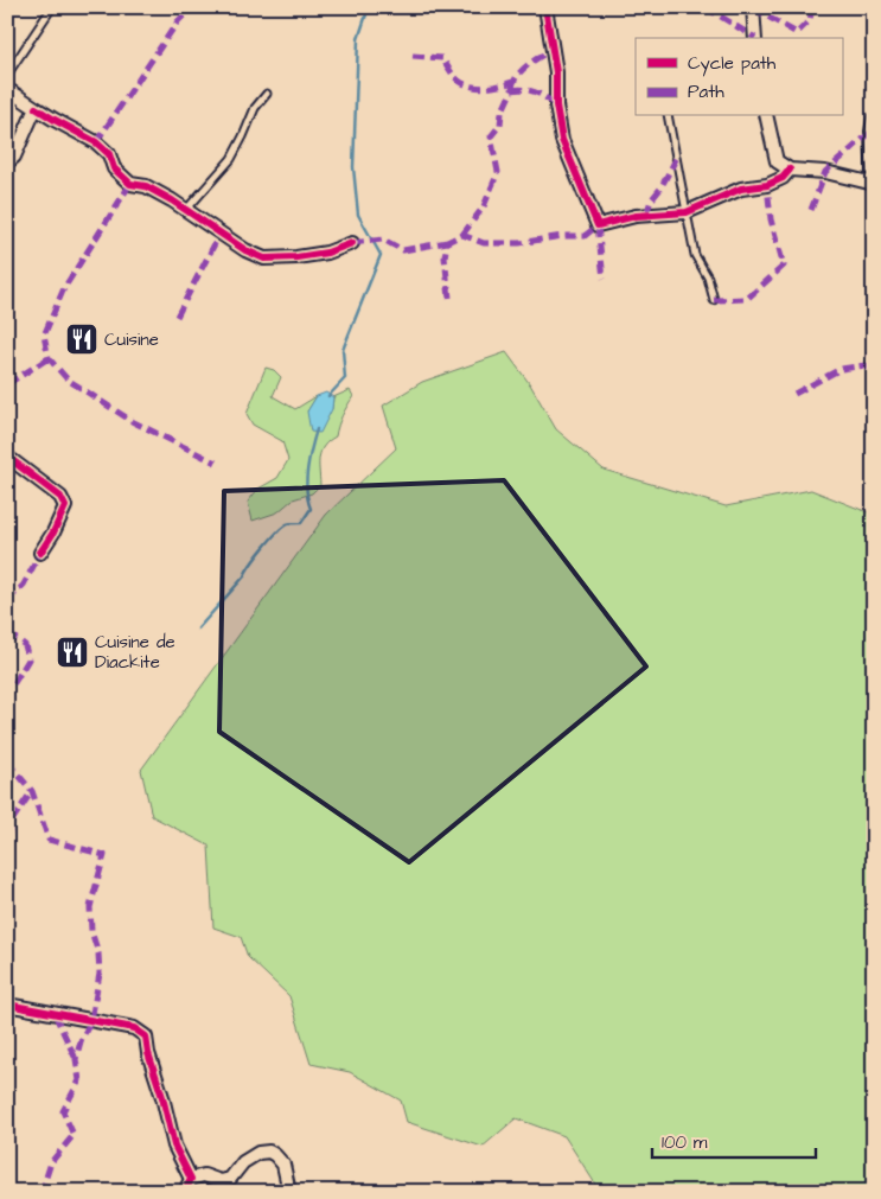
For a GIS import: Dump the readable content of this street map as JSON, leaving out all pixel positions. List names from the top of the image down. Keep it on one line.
{"places":{"restaurant":["Cuisine","Cuisine de Diackite"]},"legend":["Cycle path","Path"],"scale_bar":"100 m"}
